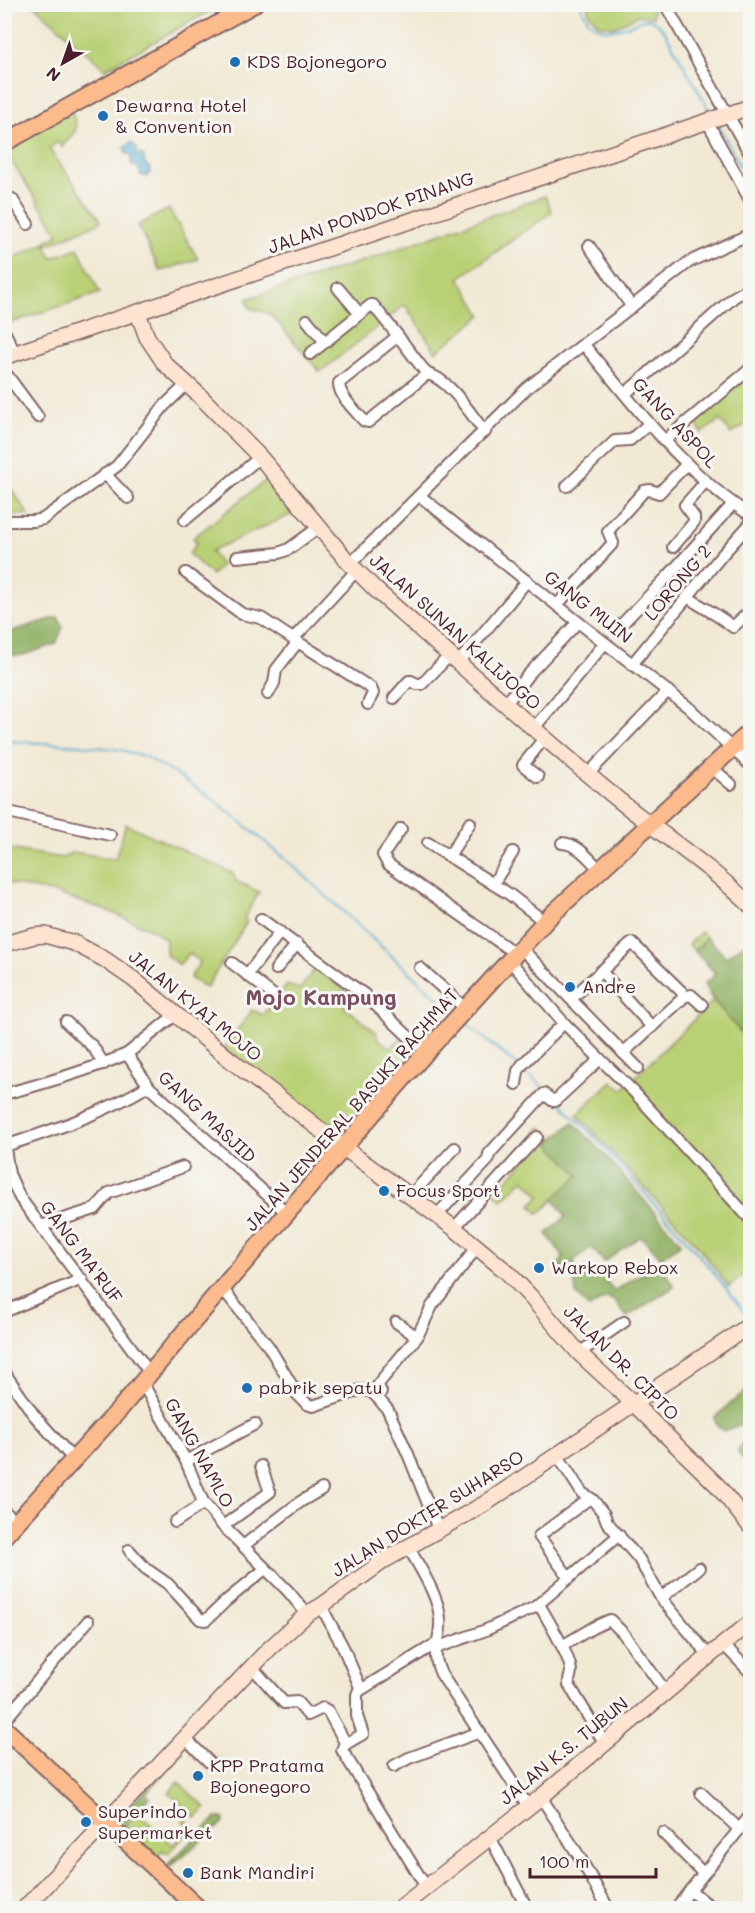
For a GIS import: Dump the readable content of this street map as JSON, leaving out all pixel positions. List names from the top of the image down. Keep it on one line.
{"streets":{"main road":["JALAN JENDERAL BASUKI RACHMAT"],"street":["JALAN PONDOK PINANG","GANG ASPOL","LORONG 2","GANG MUIN","JALAN SUNAN KALIJOGO","JALAN KYAI MOJO","GANG MASJID","GANG MA'RUF","JALAN DR. CIPTO","GANG NAMLO","JALAN DOKTER SUHARSO","JALAN K.S. TUBUN"]},"crossings":[["JALAN PONDOK PINANG","JALAN SUNAN KALIJOGO"],["LORONG 2","GANG MUIN"],["GANG MUIN","JALAN JENDERAL BASUKI RACHMAT"],["JALAN SUNAN KALIJOGO","JALAN JENDERAL BASUKI RACHMAT"],["JALAN KYAI MOJO","JALAN JENDERAL BASUKI RACHMAT"],["JALAN KYAI MOJO","JALAN DR. CIPTO"],["JALAN JENDERAL BASUKI RACHMAT","GANG MASJID"],["JALAN JENDERAL BASUKI RACHMAT","GANG MA'RUF"],["JALAN JENDERAL BASUKI RACHMAT","JALAN DR. CIPTO"],["JALAN JENDERAL BASUKI RACHMAT","GANG NAMLO"],["GANG MA'RUF","GANG NAMLO"],["JALAN DR. CIPTO","JALAN DOKTER SUHARSO"],["GANG NAMLO","JALAN DOKTER SUHARSO"]],"districts":["Mojo Kampung"],"places":["KDS Bojonegoro","Dewarna Hotel & Convention","Andre","Focus Sport","Warkop Rebox","pabrik sepatu","KPP Pratama Bojonegoro","Superindo Supermarket","Bank Mandiri"],"scale_bar":"100 m","north":"bottom left"}
